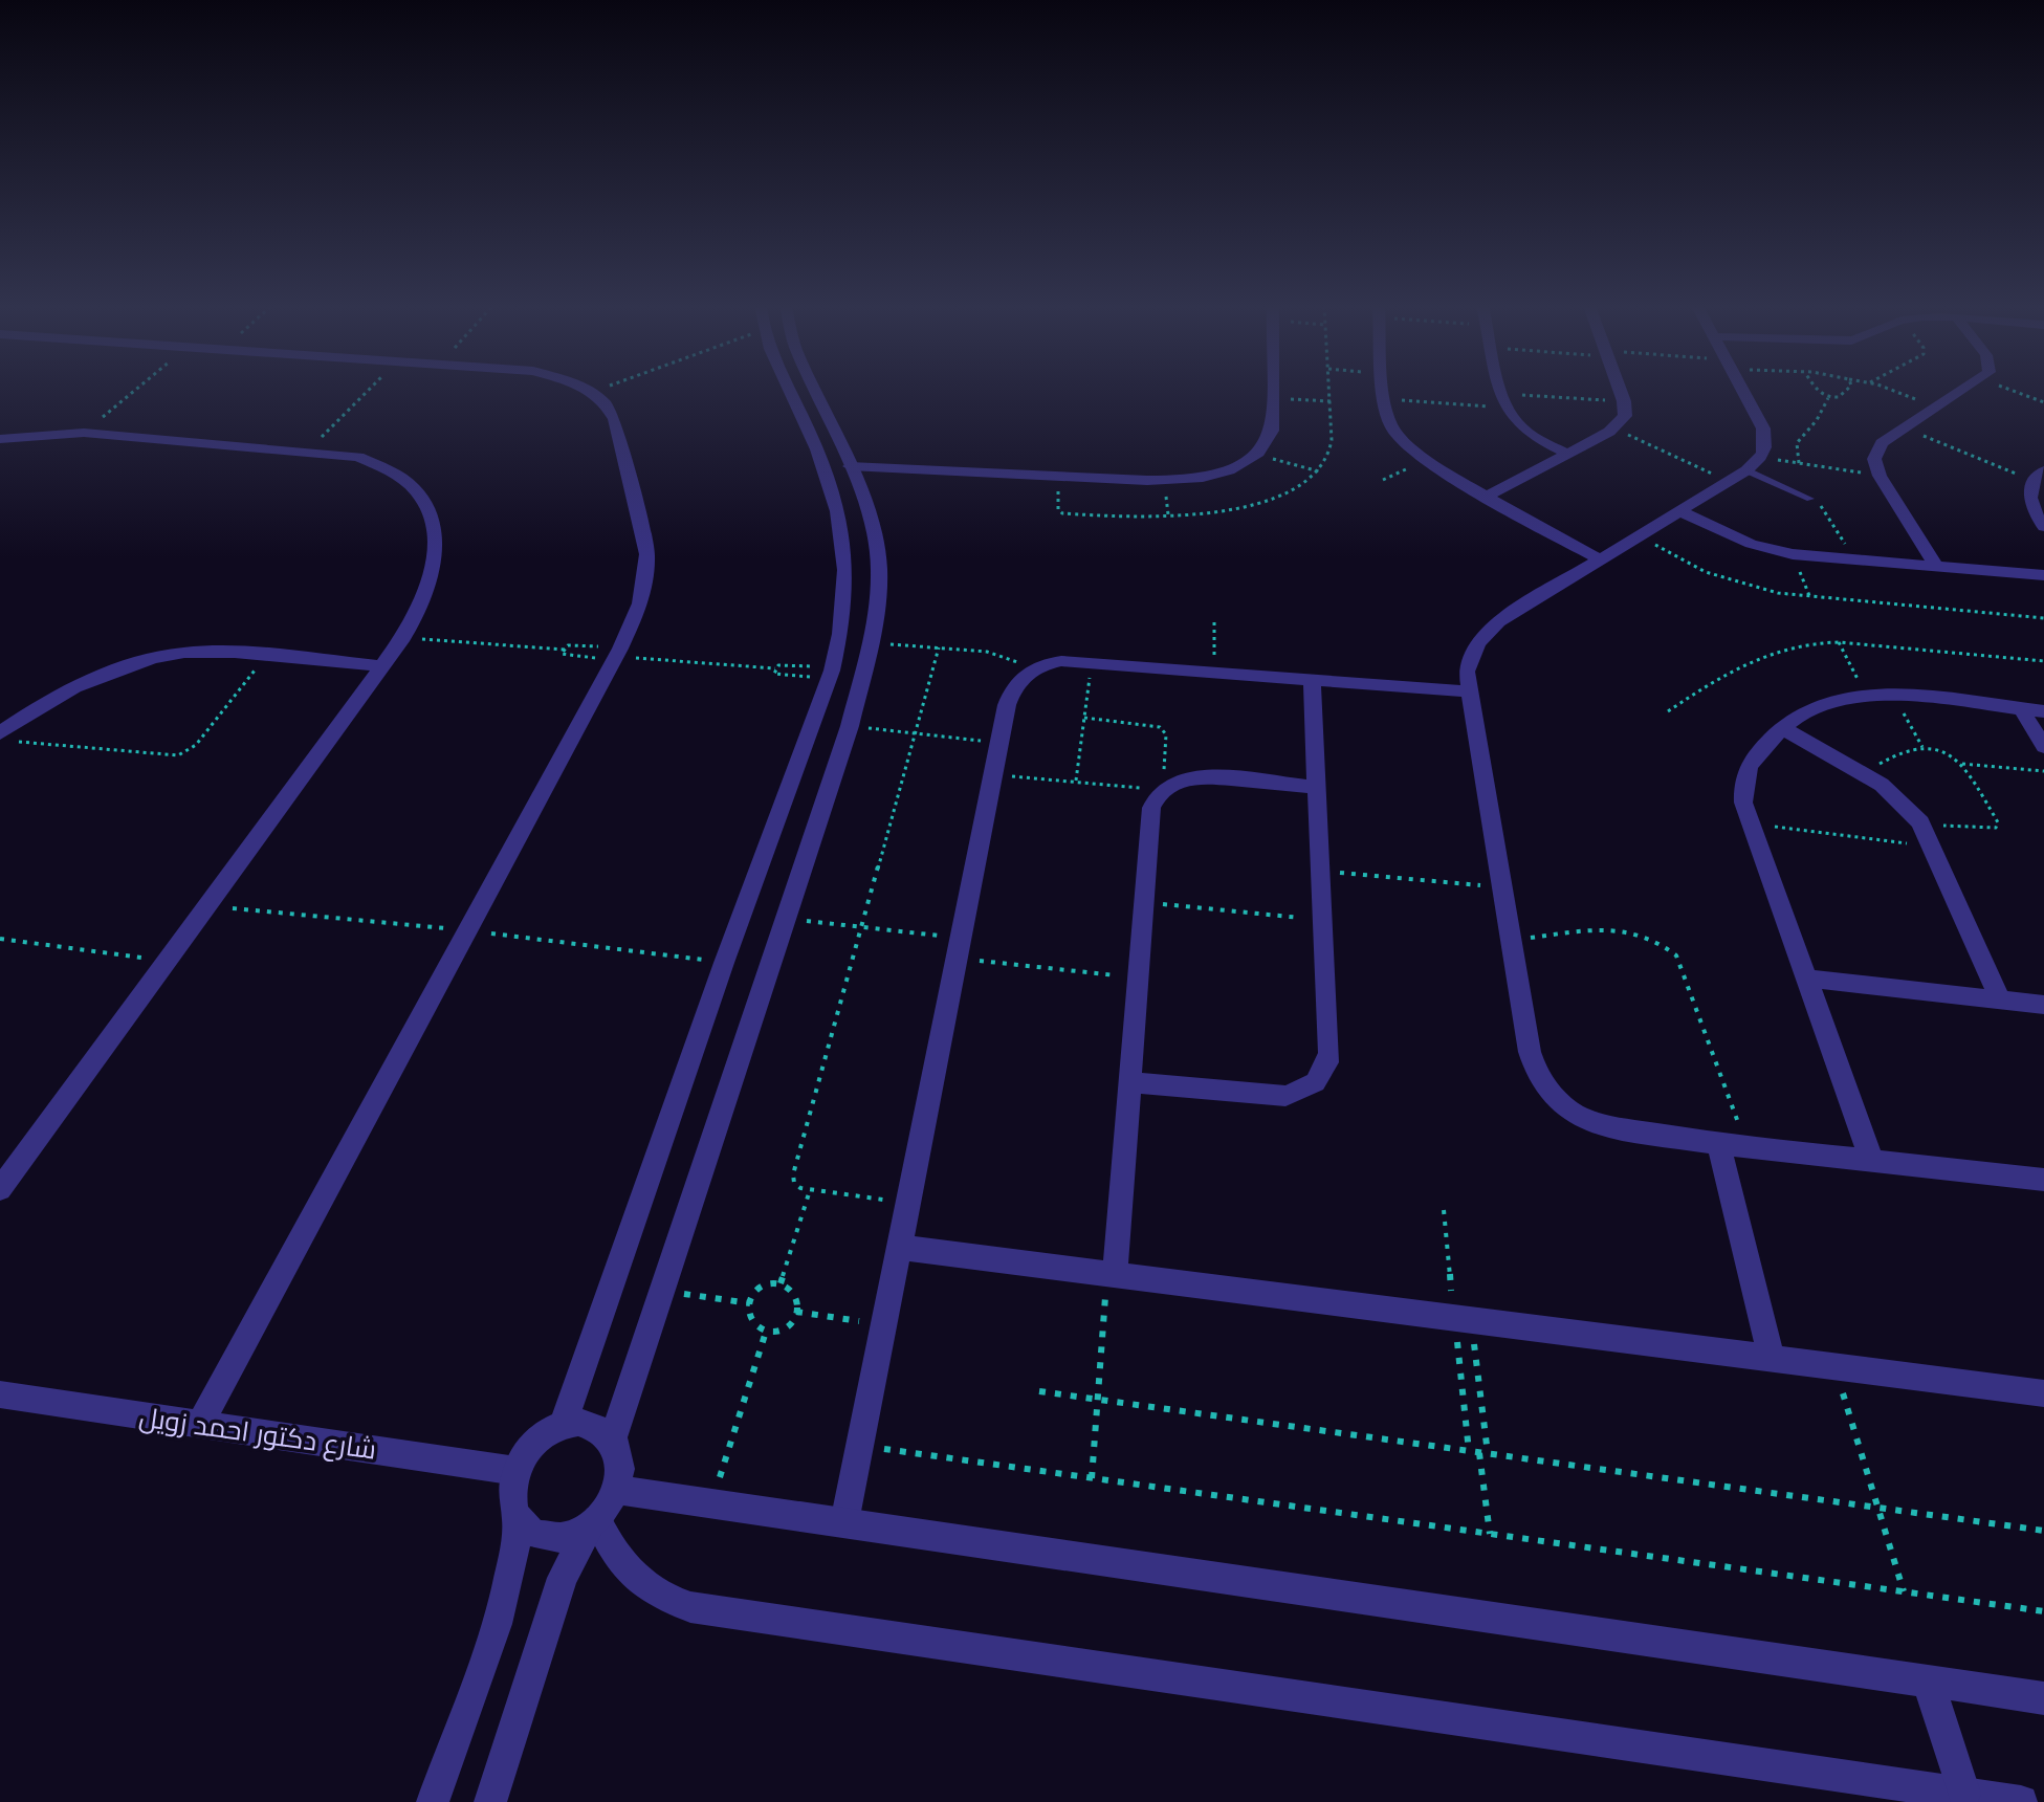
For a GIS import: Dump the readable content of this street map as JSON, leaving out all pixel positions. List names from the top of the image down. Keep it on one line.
{"streets":{"street":["شارع دكتور احمد زويل"]}}
